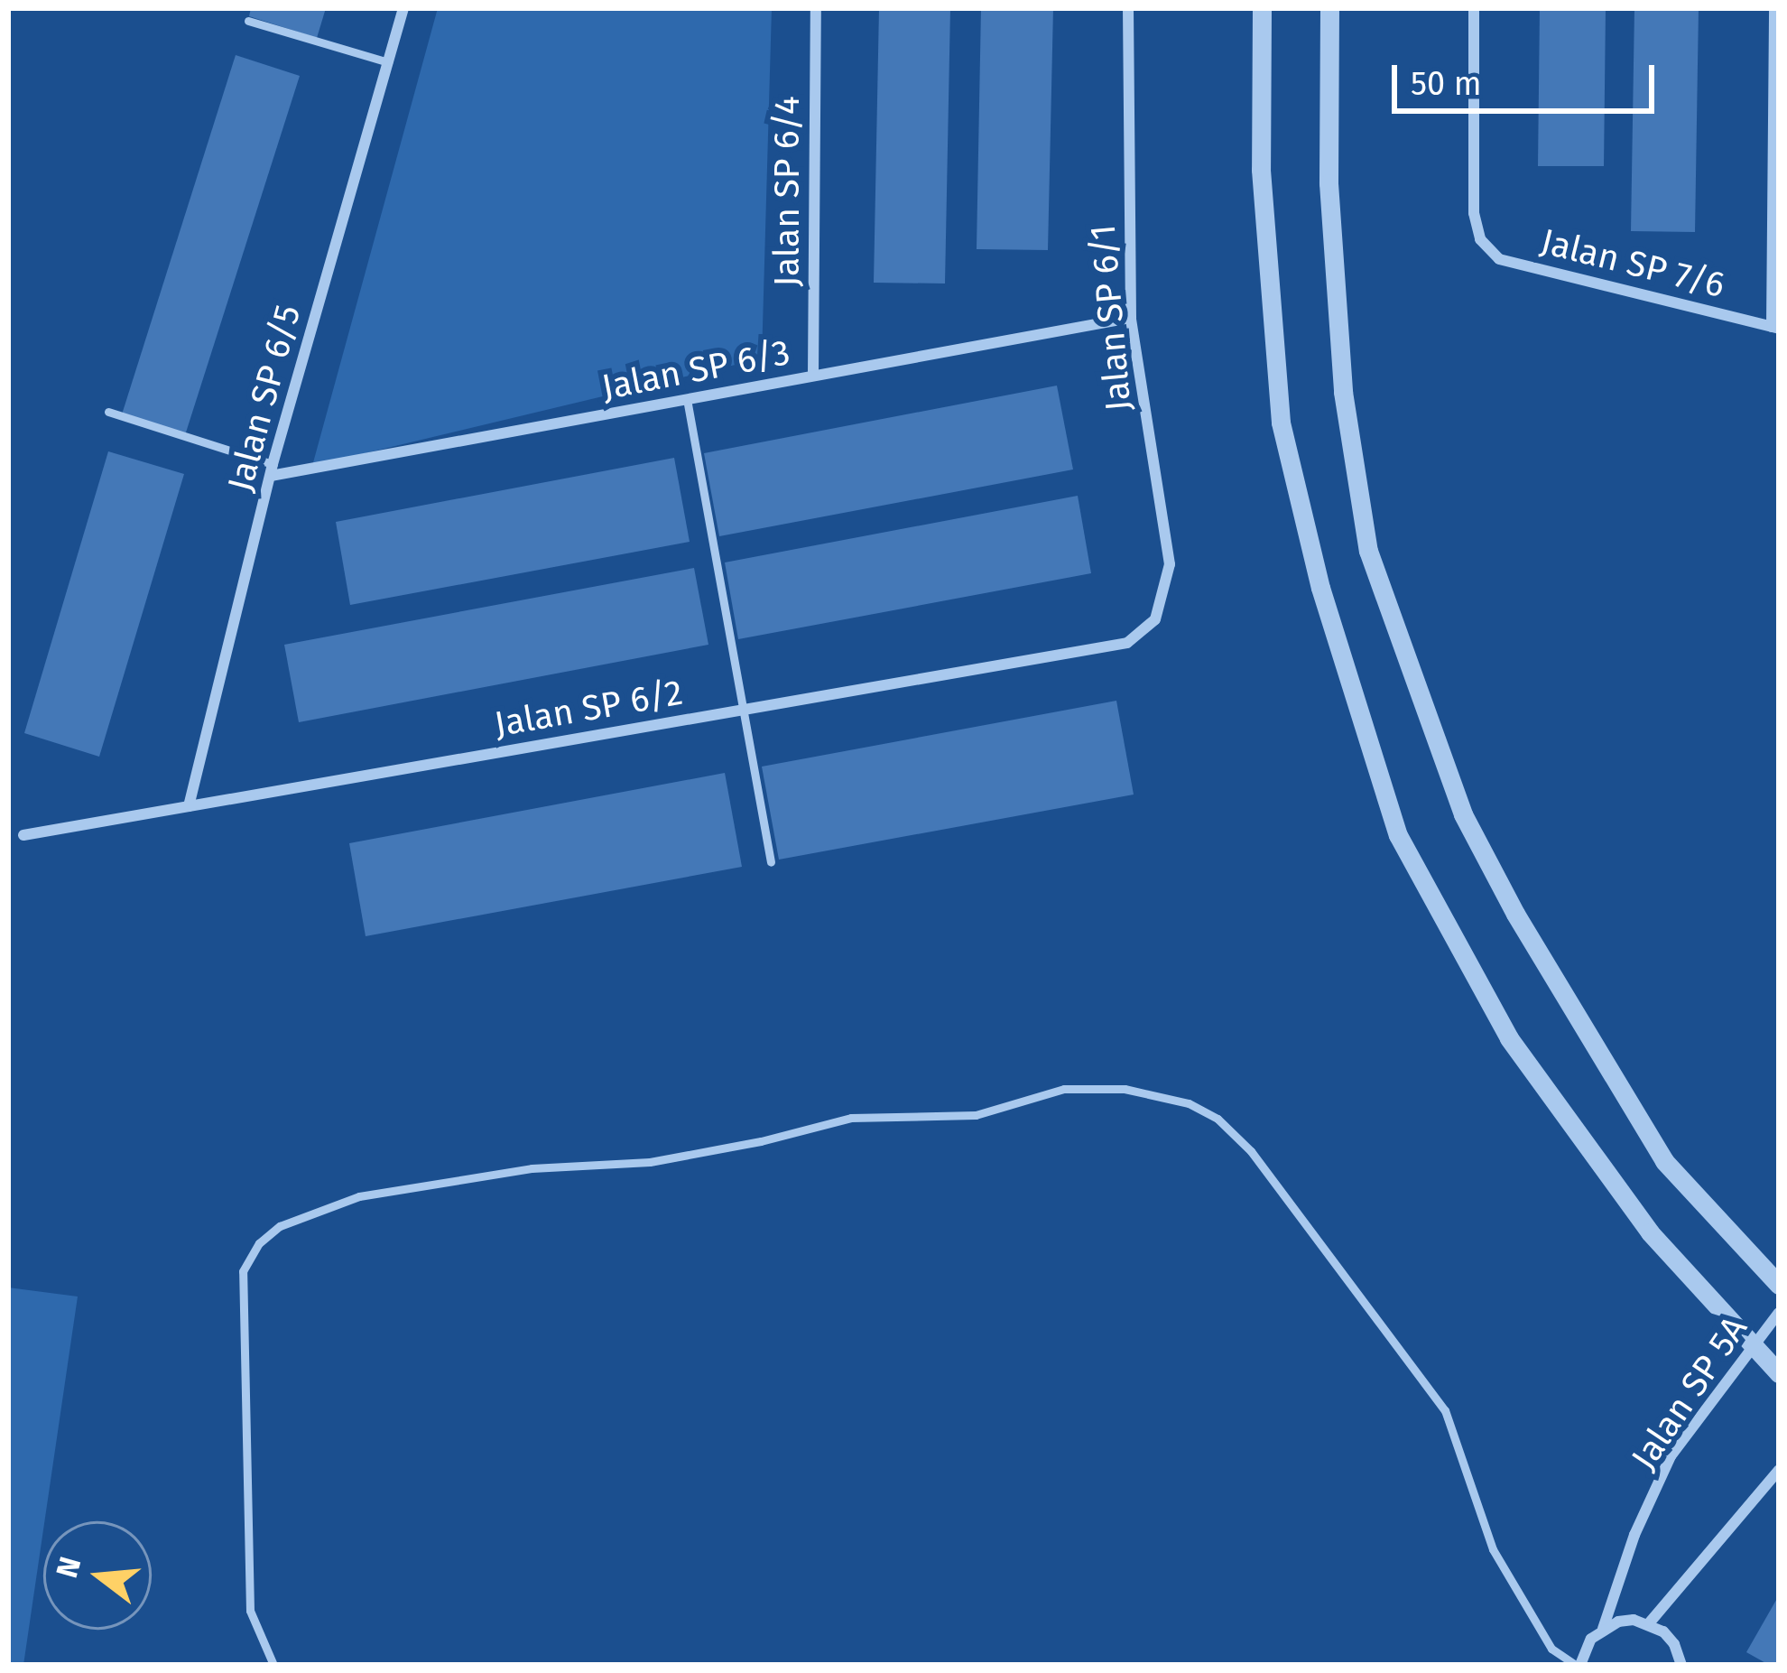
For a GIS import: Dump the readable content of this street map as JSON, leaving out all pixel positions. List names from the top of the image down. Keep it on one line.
{"streets":{"street":["Jalan SP 6/4","Jalan SP 7/6","Jalan SP 6/1","Jalan SP 6/3","Jalan SP 6/5","Jalan SP 6/2","Jalan SP 5A"]},"crossings":[["Jalan SP 6/4","Jalan SP 6/3"],["Jalan SP 6/1","Jalan SP 6/3"],["Jalan SP 6/1","Jalan SP 6/2"],["Jalan SP 6/3","Jalan SP 6/5"],["Jalan SP 6/5","Jalan SP 6/2"]],"scale_bar":"50 m","north":"left"}
